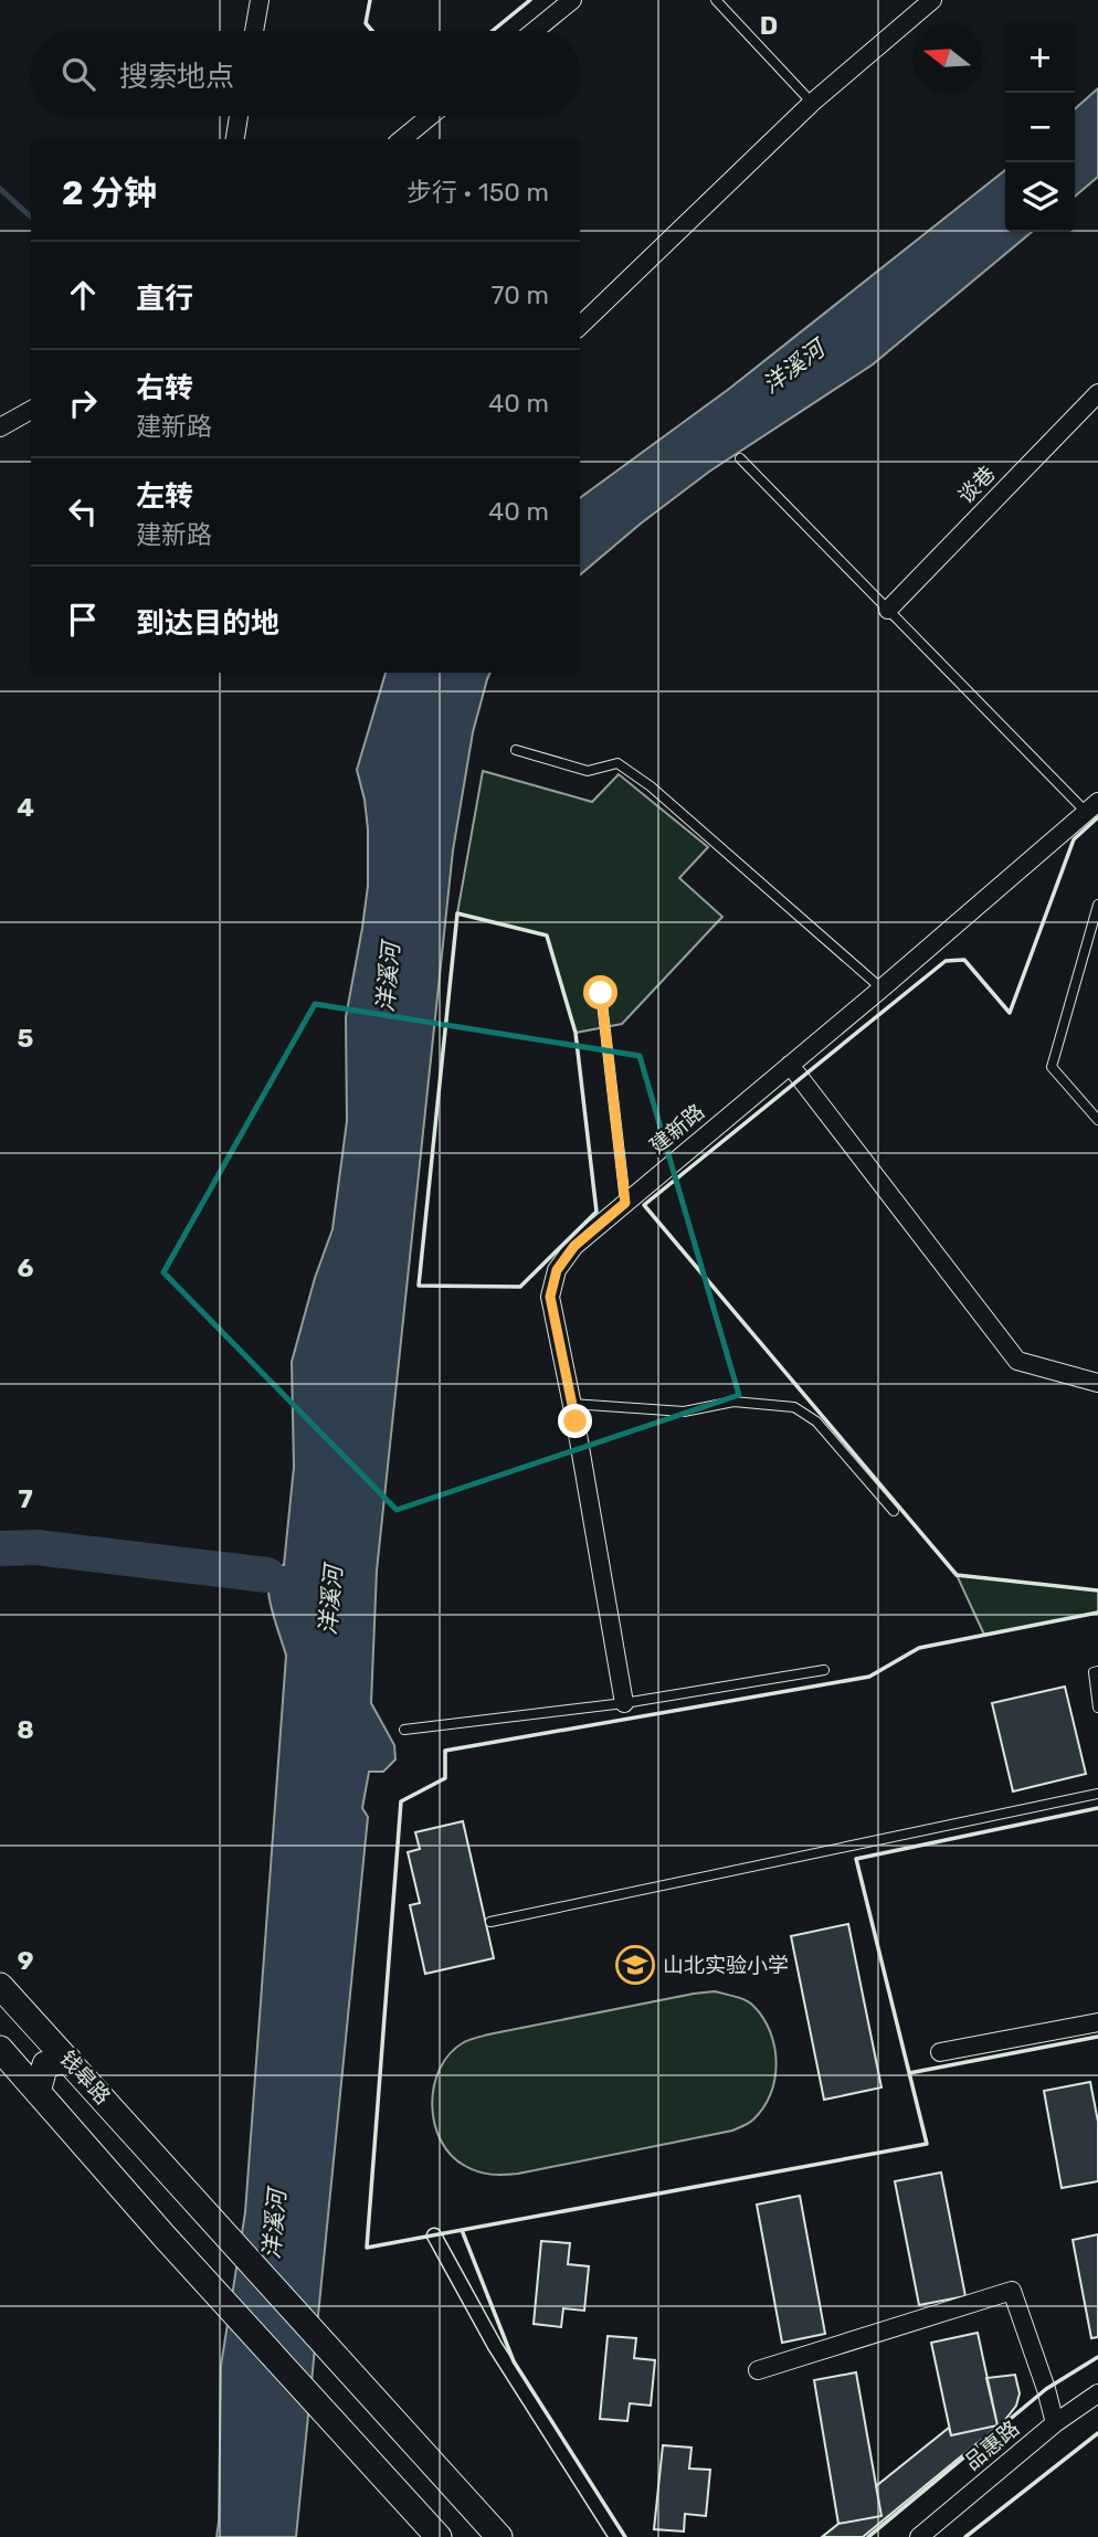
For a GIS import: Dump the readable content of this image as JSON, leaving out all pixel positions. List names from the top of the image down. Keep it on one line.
{"streets":{"main road":["钱皋路"],"street":["谈巷","建新路","品惠路"]},"water":["洋溪河"],"places":{"school or university":["山北实验小学"]},"north":"left","page":{"map_buttons":["+","−"],"search":"搜索地点","heading":["2 分钟","步行 · 150 m"],"list":[["直行","70 m"],["右转","建新路","40 m"],["左转","建新路","40 m"],"到达目的地"]},"grid":{"columns":["D"],"rows":["4","5","6","7","8","9"]}}
